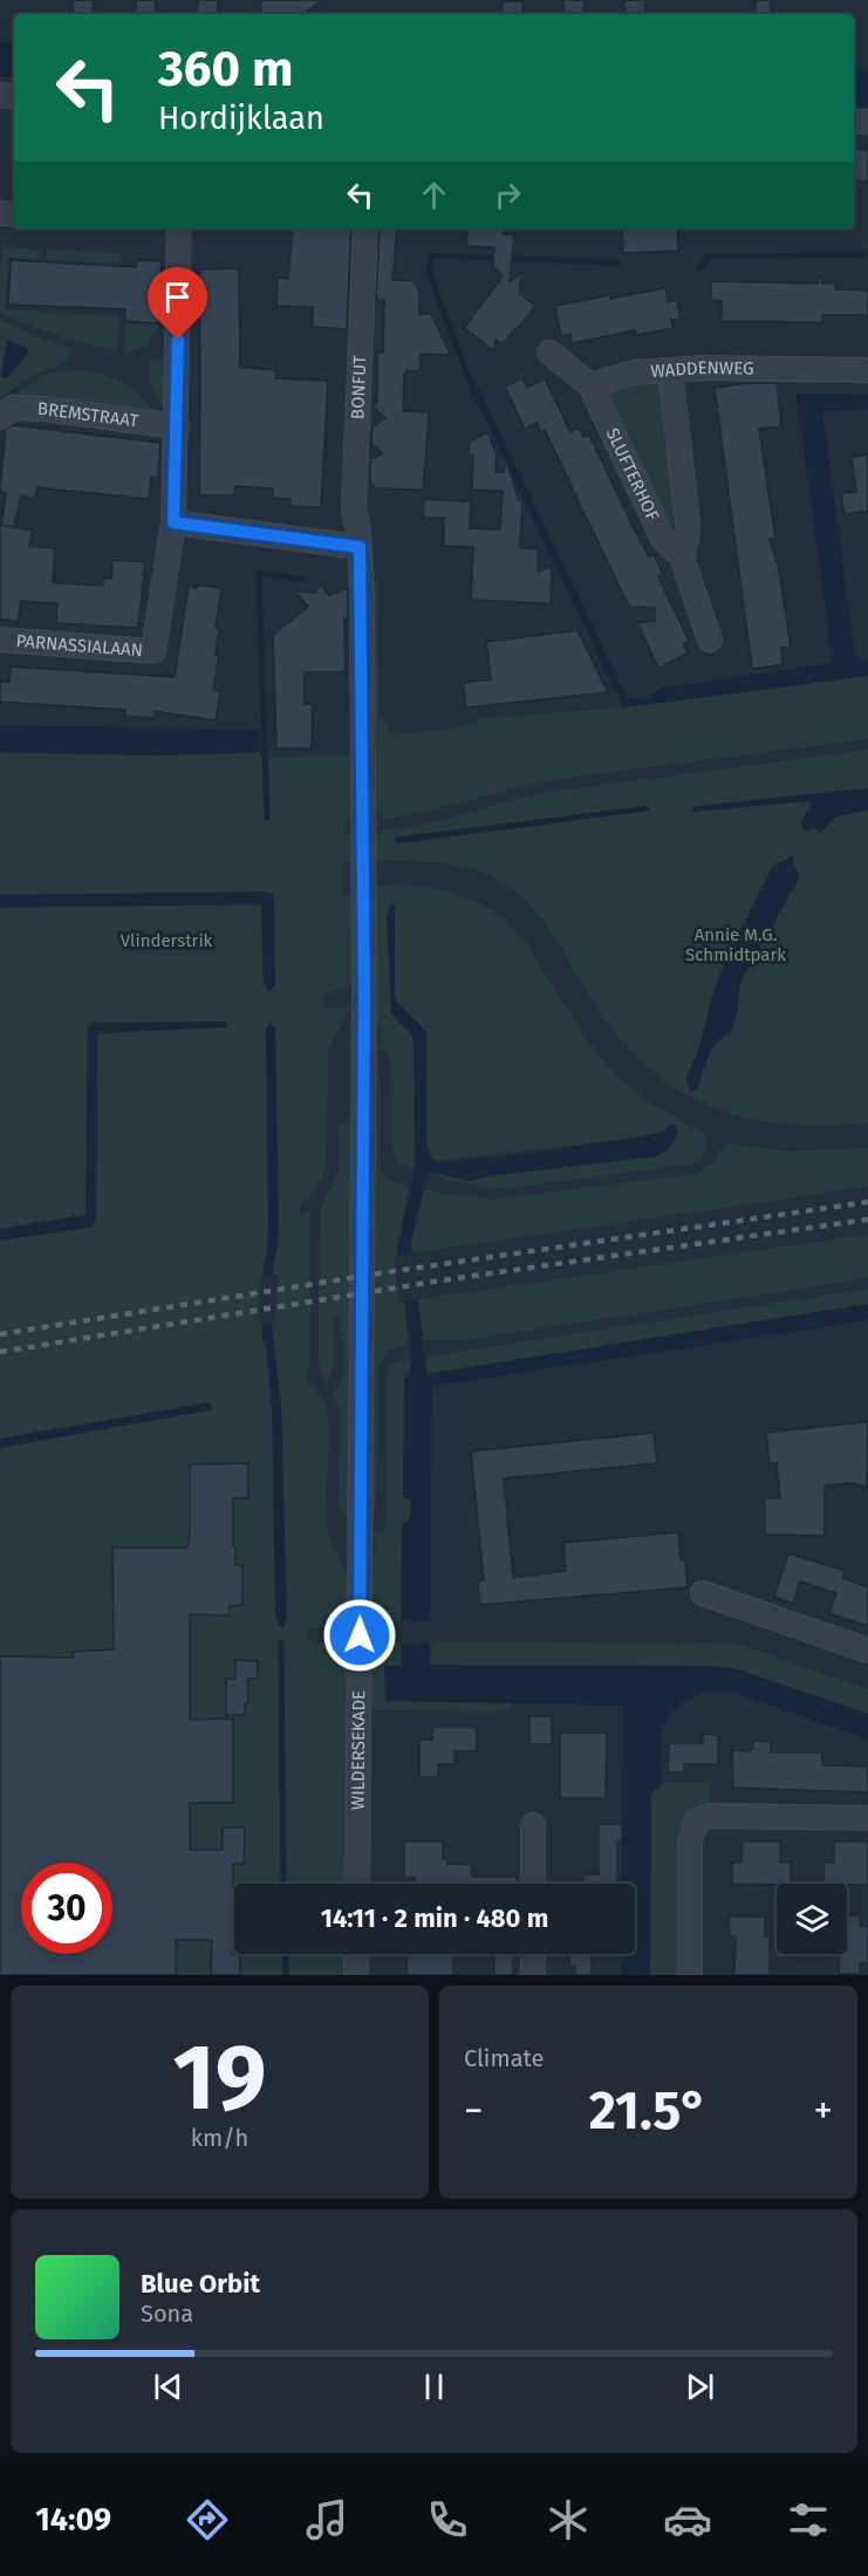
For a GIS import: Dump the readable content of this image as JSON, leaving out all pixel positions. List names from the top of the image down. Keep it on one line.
{"streets":{"street":["WADDENWEG","BONFUT","BREMSTRAAT","SLUFTERHOF","PARNASSIALAAN","WILDERSEKADE"]},"crossings":[["WADDENWEG","SLUFTERHOF"],["BONFUT","WILDERSEKADE"]],"parks":["Annie M.G. Schmidtpark","Vlinderstrik"],"page":{"turn":["360 m","Hordijklaan"],"limit":"30","trip":"14:11 · 2 min · 480 m","tile":[["19","km/h"],"Climate"],"heat":["−","21.5°","+"],"song":["Blue Orbit","Sona"],"tabs":"14:09"}}
